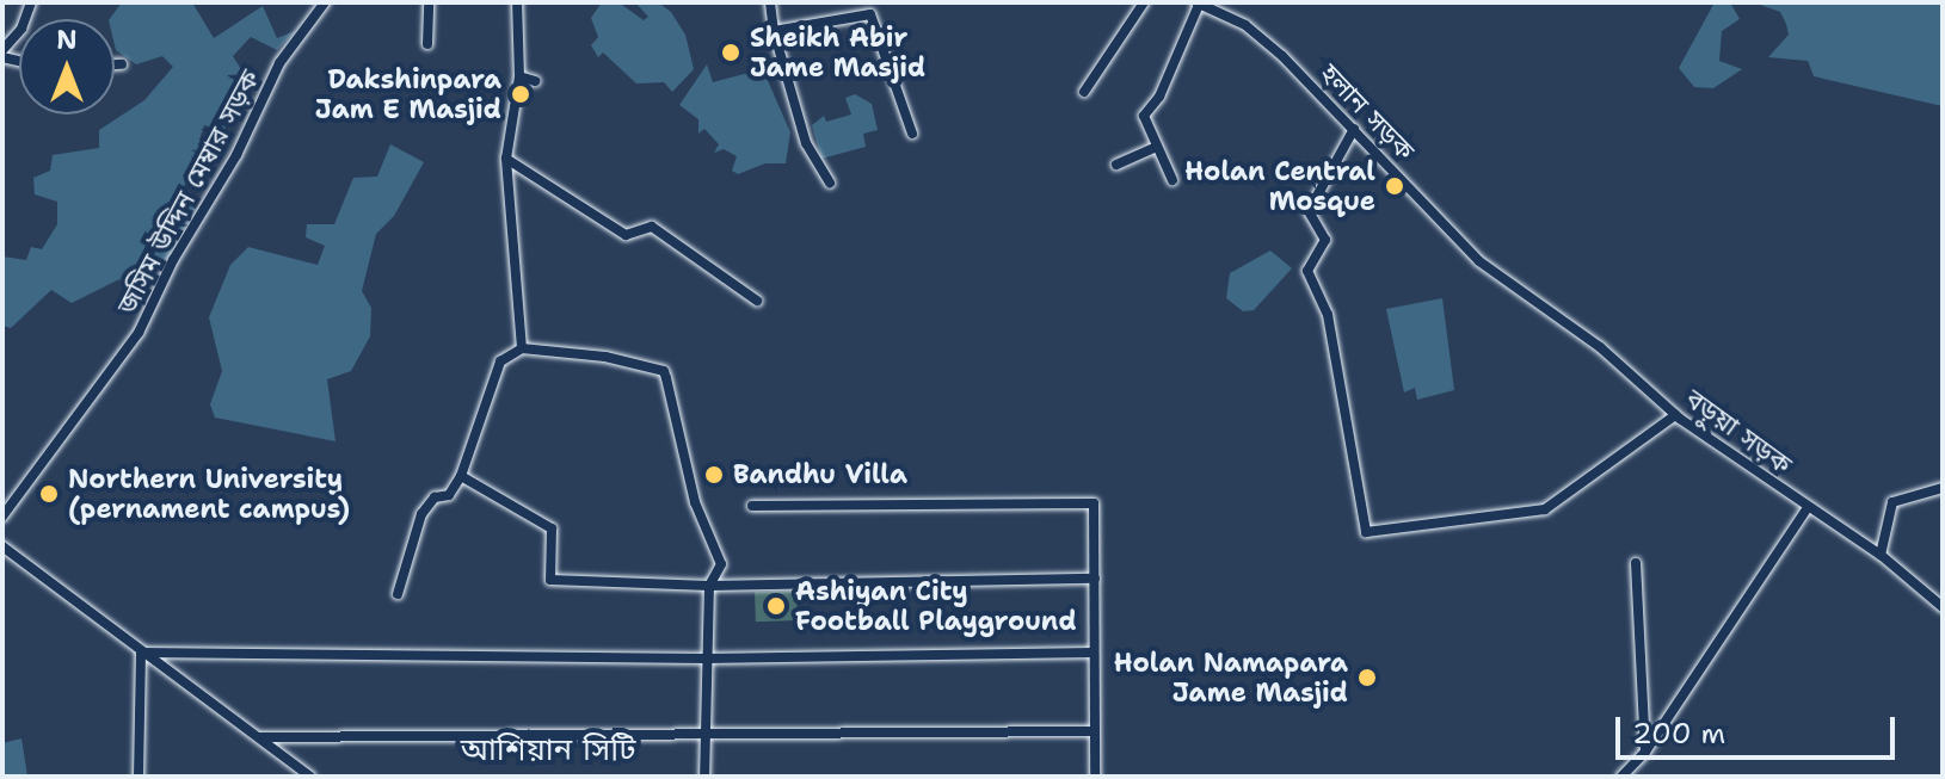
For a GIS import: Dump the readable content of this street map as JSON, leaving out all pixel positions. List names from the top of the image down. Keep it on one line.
{"streets":{"street":["হলান সড়ক","জসিম উদ্দিন মেম্বার সড়ক","বড়ুয়া সড়ক"]},"crossings":[["হলান সড়ক","বড়ুয়া সড়ক"]],"districts":["আশিয়ান সিটি"],"places":["Sheikh Abir Jame Masjid","Dakshinpara Jam E Masjid","Holan Central Mosque","Bandhu Villa","Northern University (pernament campus)","Ashiyan City Football Playground","Holan Namapara Jame Masjid"],"scale_bar":"200 m","north":"top"}
